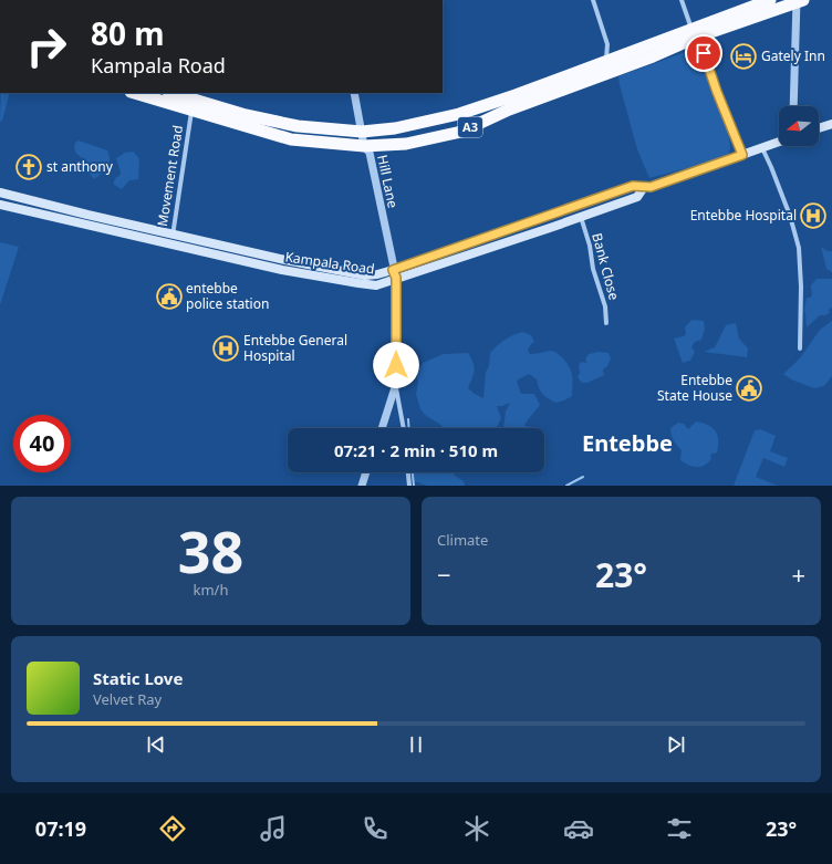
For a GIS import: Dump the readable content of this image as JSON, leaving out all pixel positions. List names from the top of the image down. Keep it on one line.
{"streets":{"highway":["A3"],"main road":["Kampala Road"],"street":["Movement Road","Hill Lane","Bank Close"]},"crossings":[["A3","Movement Road"],["A3","Hill Lane"],["Movement Road","Kampala Road"],["Hill Lane","Kampala Road"],["Kampala Road","Bank Close"]],"districts":["Entebbe"],"places":{"hotel":["Gately Inn"],"church":["st anthony"],"hospital":["Entebbe Hospital","Entebbe General Hospital"],"public building":["entebbe police station","Entebbe State House"]},"north":"left","page":{"turn":["80 m","Kampala Road"],"limit":"40","trip":"07:21 · 2 min · 510 m","tile":[["38","km/h"],"Climate"],"heat":["−","23°","+"],"song":["Static Love","Velvet Ray"],"tabs":["07:19","23°"]}}
